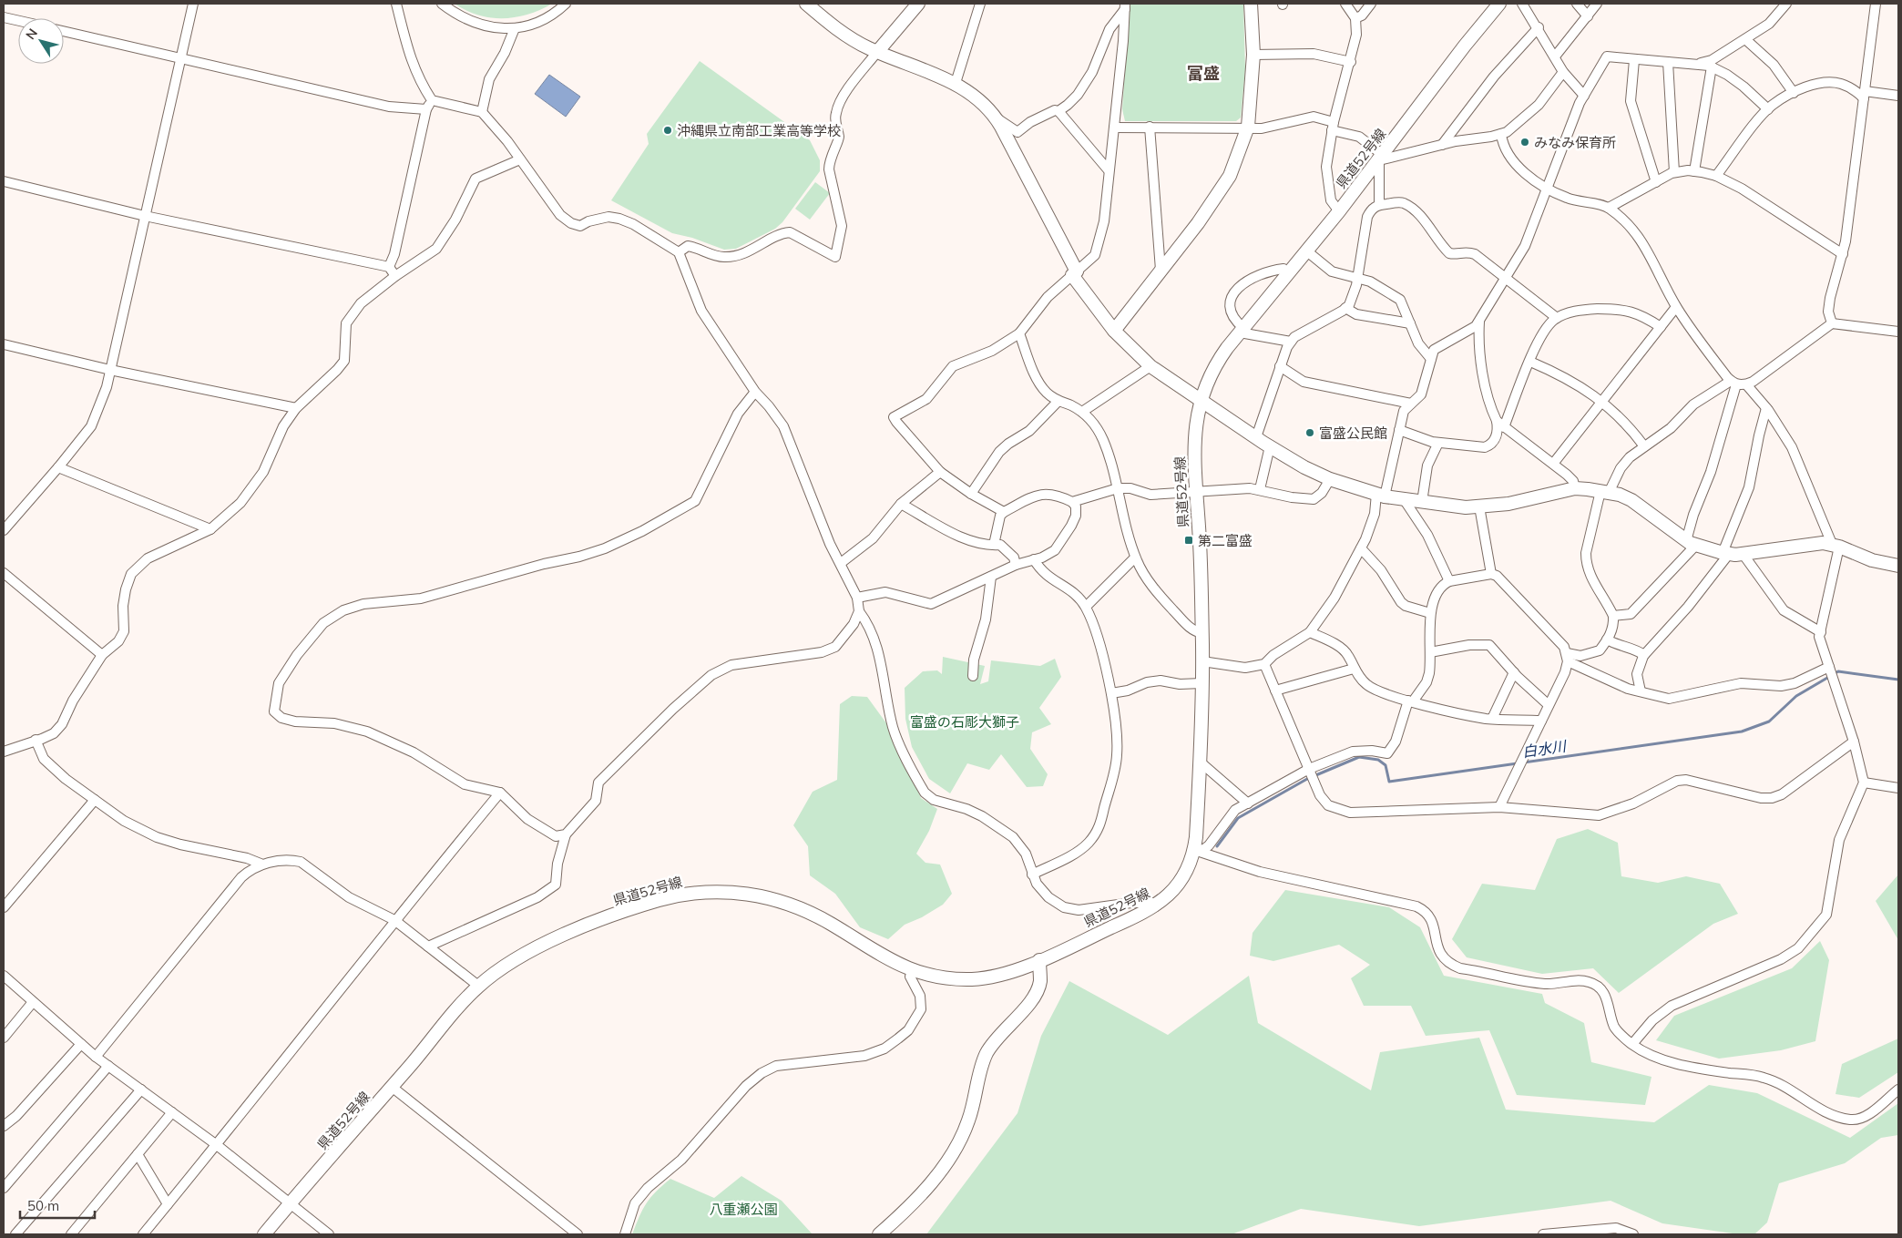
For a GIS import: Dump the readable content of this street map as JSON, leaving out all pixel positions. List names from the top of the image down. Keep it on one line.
{"streets":{"main road":["県道52号線"]},"districts":["富盛"],"water":["白水川"],"parks":["富盛の石彫大獅子","八重瀬公園"],"places":{"other":["沖縄県立南部工業高等学校","みなみ保育所","富盛公民館"],"transit":["第二富盛"]},"scale_bar":"50 m","north":"top left"}
